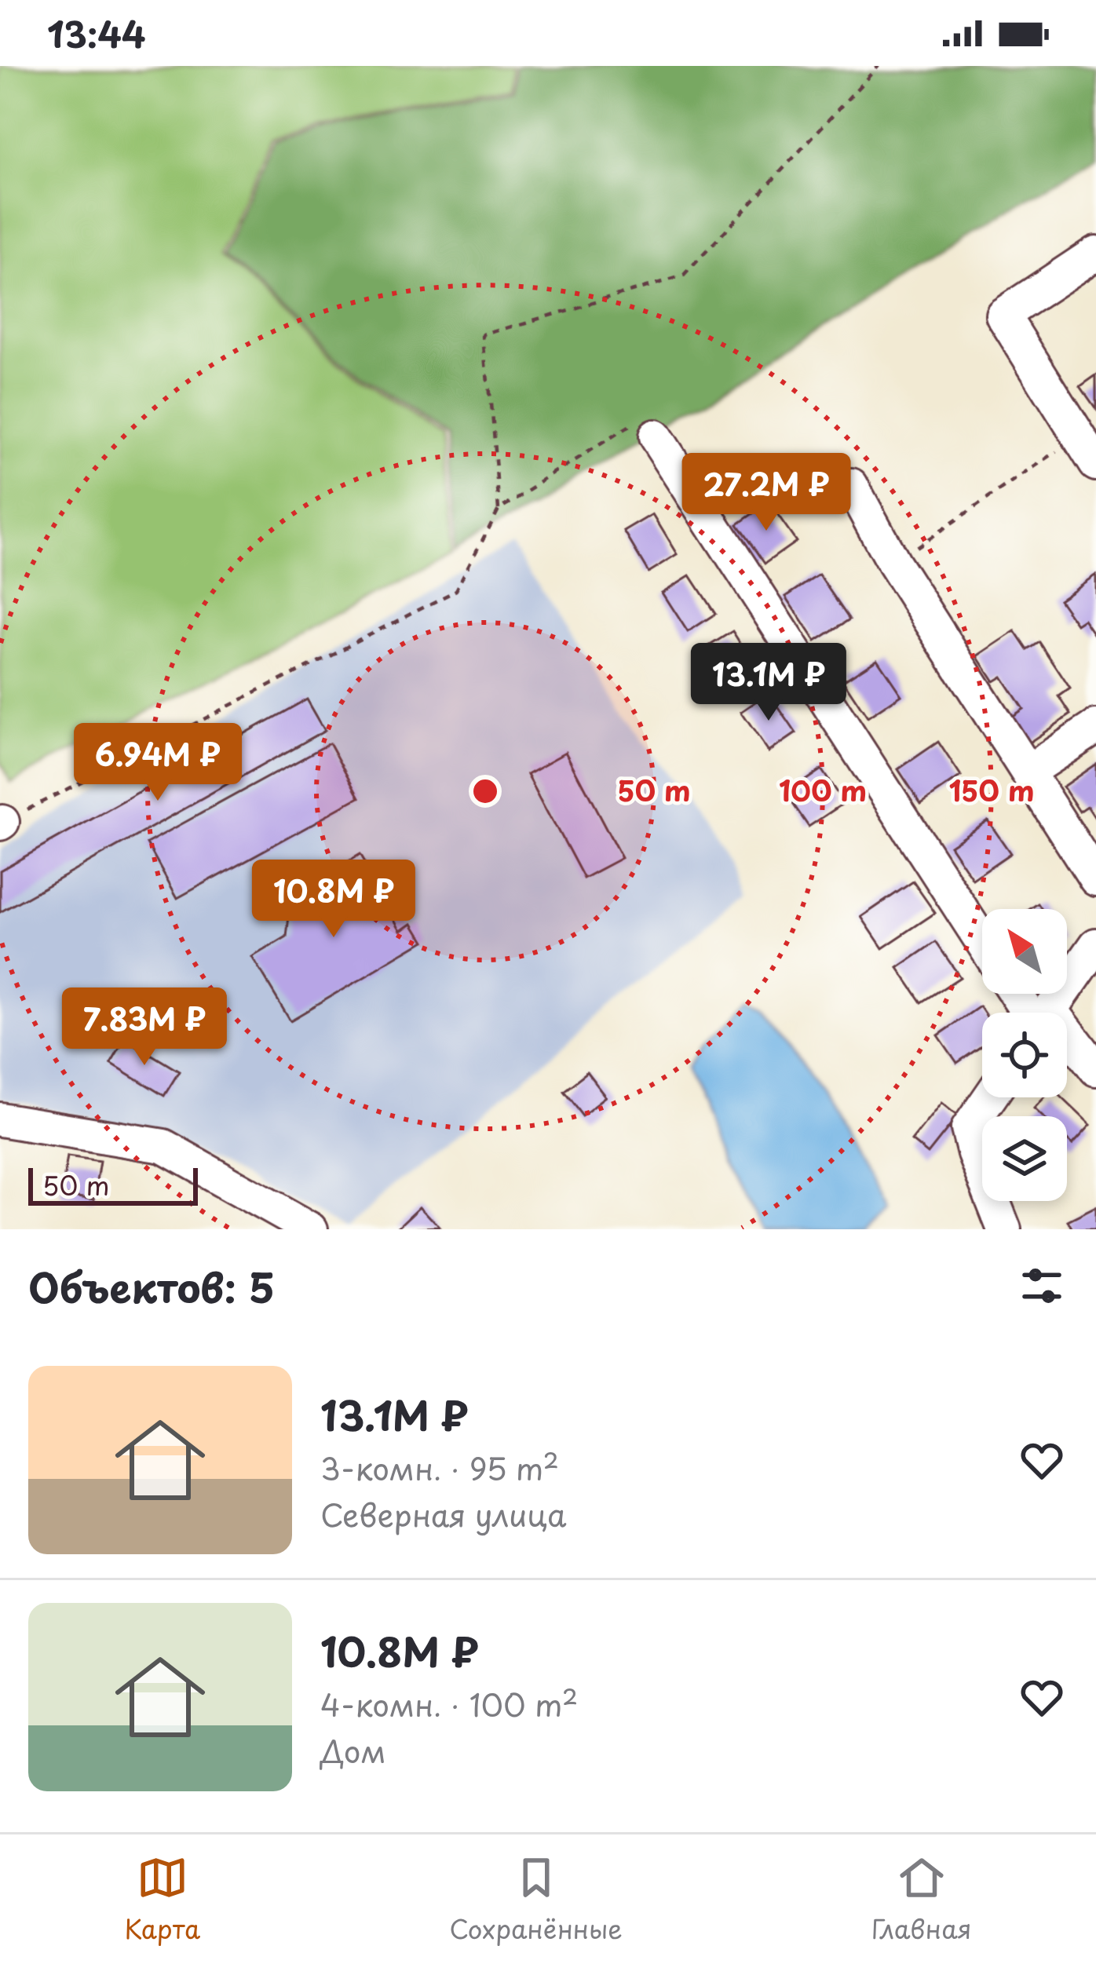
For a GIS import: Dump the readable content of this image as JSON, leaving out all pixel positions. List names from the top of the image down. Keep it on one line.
{"scale_bar":"50 m","north":"top left","page":{"status":"13:44","price":["27.2M ₽","13.1M ₽","6.94M ₽","10.8M ₽","7.83M ₽"],"scale":"50 m","heading":"Объектов: 5","list":[{"name":"13.1M ₽","note":"3-комн. · 95 m² · Северная улица"},{"name":"10.8M ₽","note":"4-комн. · 100 m² · Дом"}],"tabs":["Карта","Сохранённые","Главная"]},"rings":["50 m","100 m","150 m"]}
